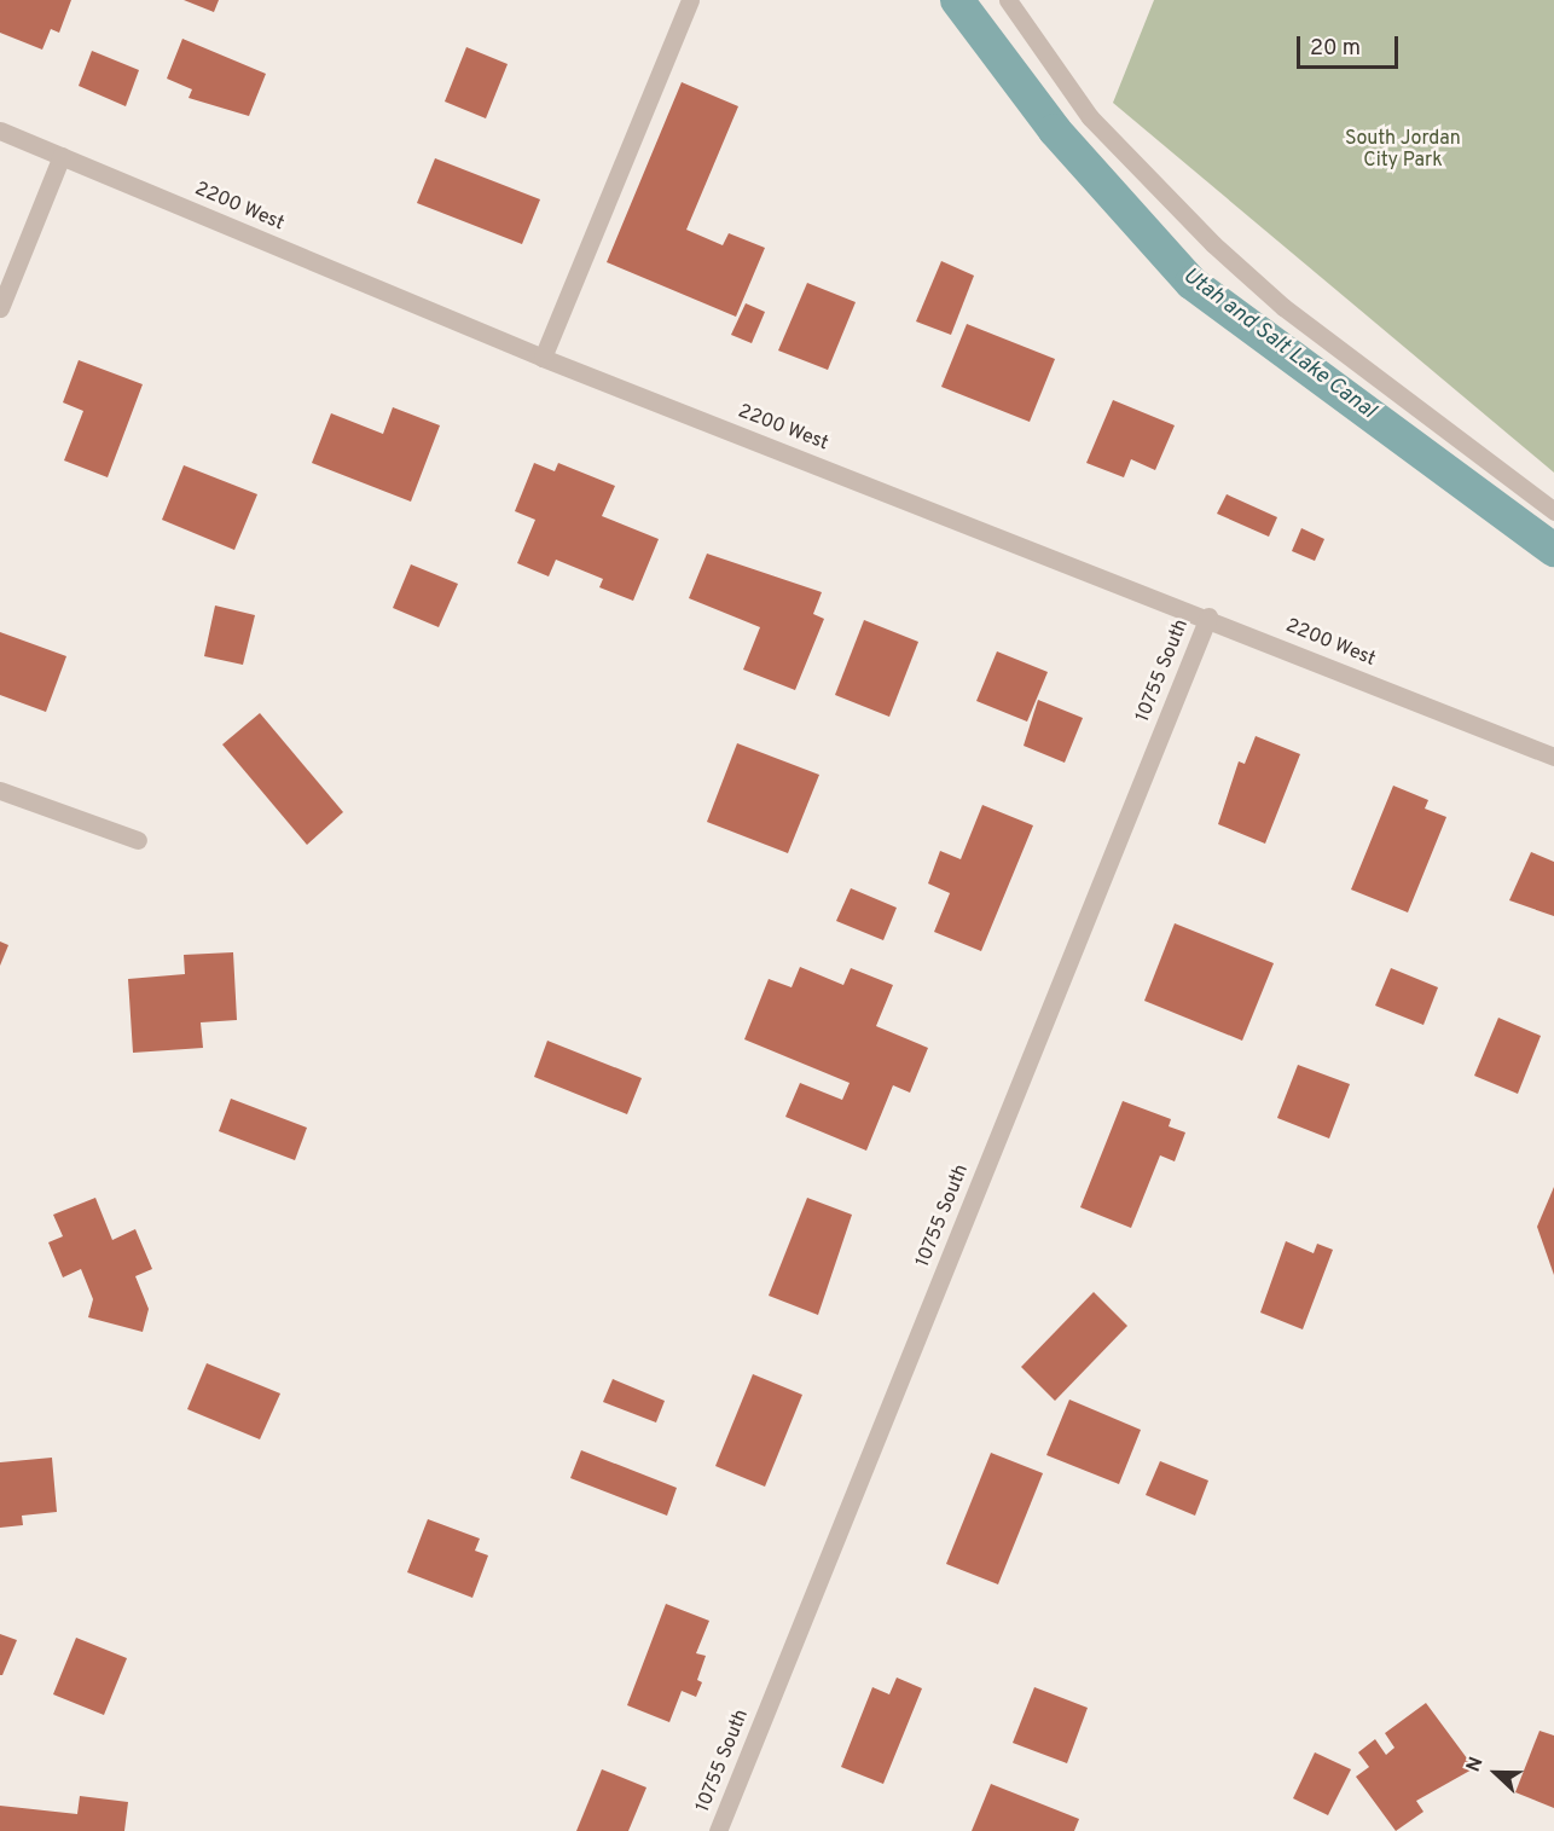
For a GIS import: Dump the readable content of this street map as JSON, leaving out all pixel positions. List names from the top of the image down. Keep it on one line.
{"streets":{"street":["2200 West","10755 South"]},"crossings":[["2200 West","10755 South"]],"water":["Utah and Salt Lake Canal"],"parks":["South Jordan City Park"],"scale_bar":"20 m","north":"left"}
